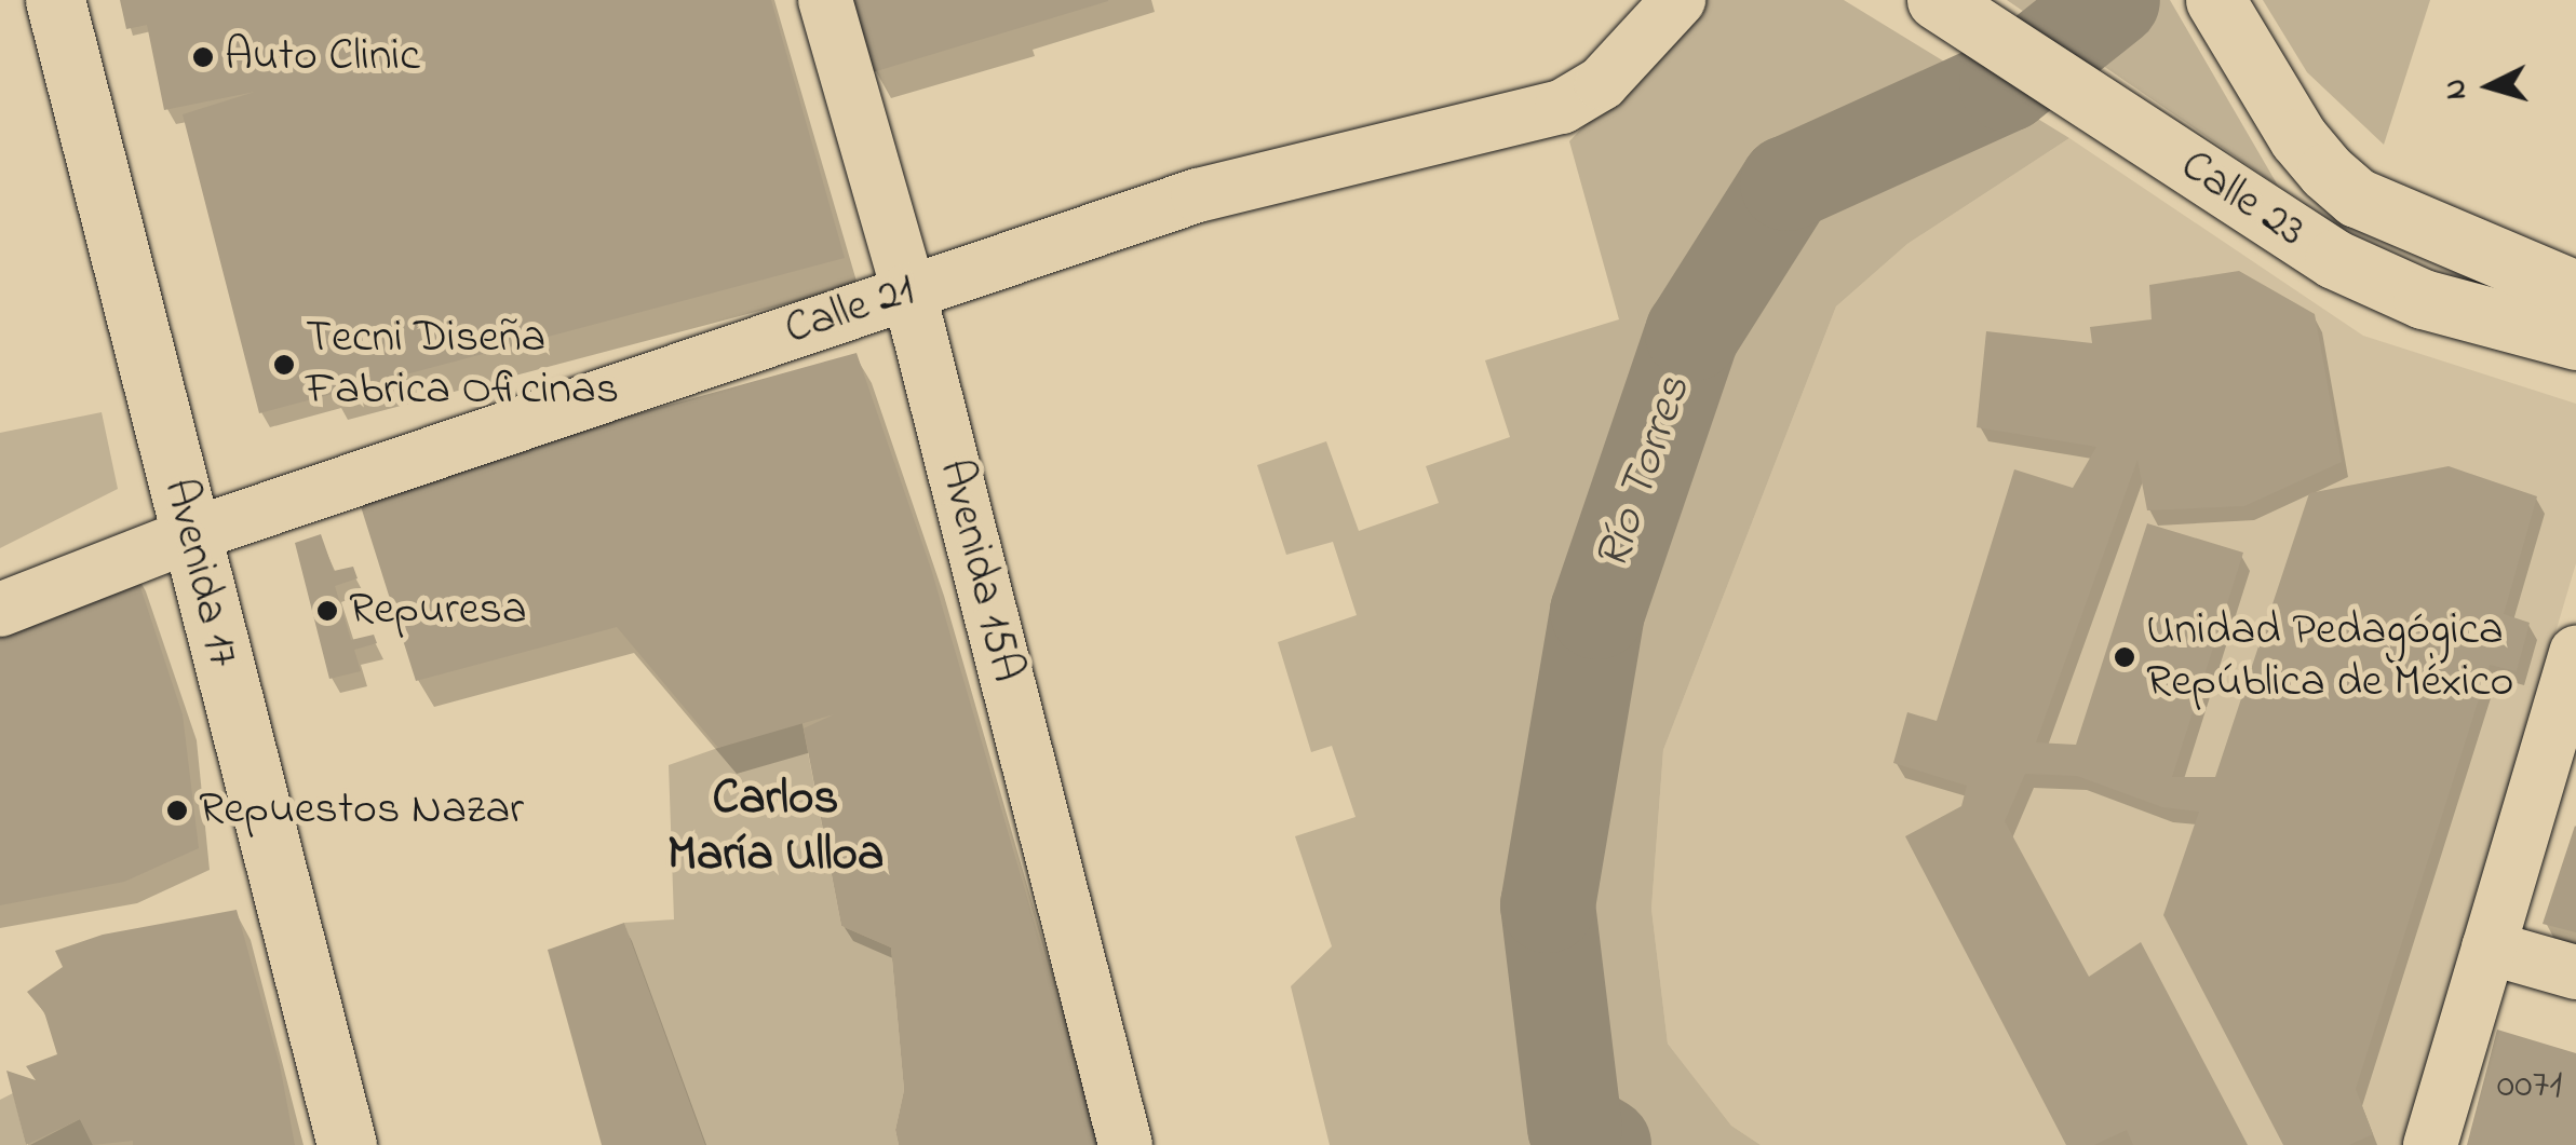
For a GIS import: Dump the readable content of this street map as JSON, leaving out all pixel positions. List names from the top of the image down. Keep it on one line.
{"streets":{"main road":["Calle 23","Avenida 17"],"street":["Calle 21","Avenida 15A"]},"crossings":[["Calle 21","Avenida 15A"],["Calle 21","Avenida 17"]],"districts":["Carlos María Ulloa"],"water":["Río Torres"],"places":["Auto Clinic","Tecni Diseña Fabrica Oficinas","Repuresa","Unidad Pedagógica República de México","Repuestos Nazar"],"house_numbers":["0071"],"north":"left"}
